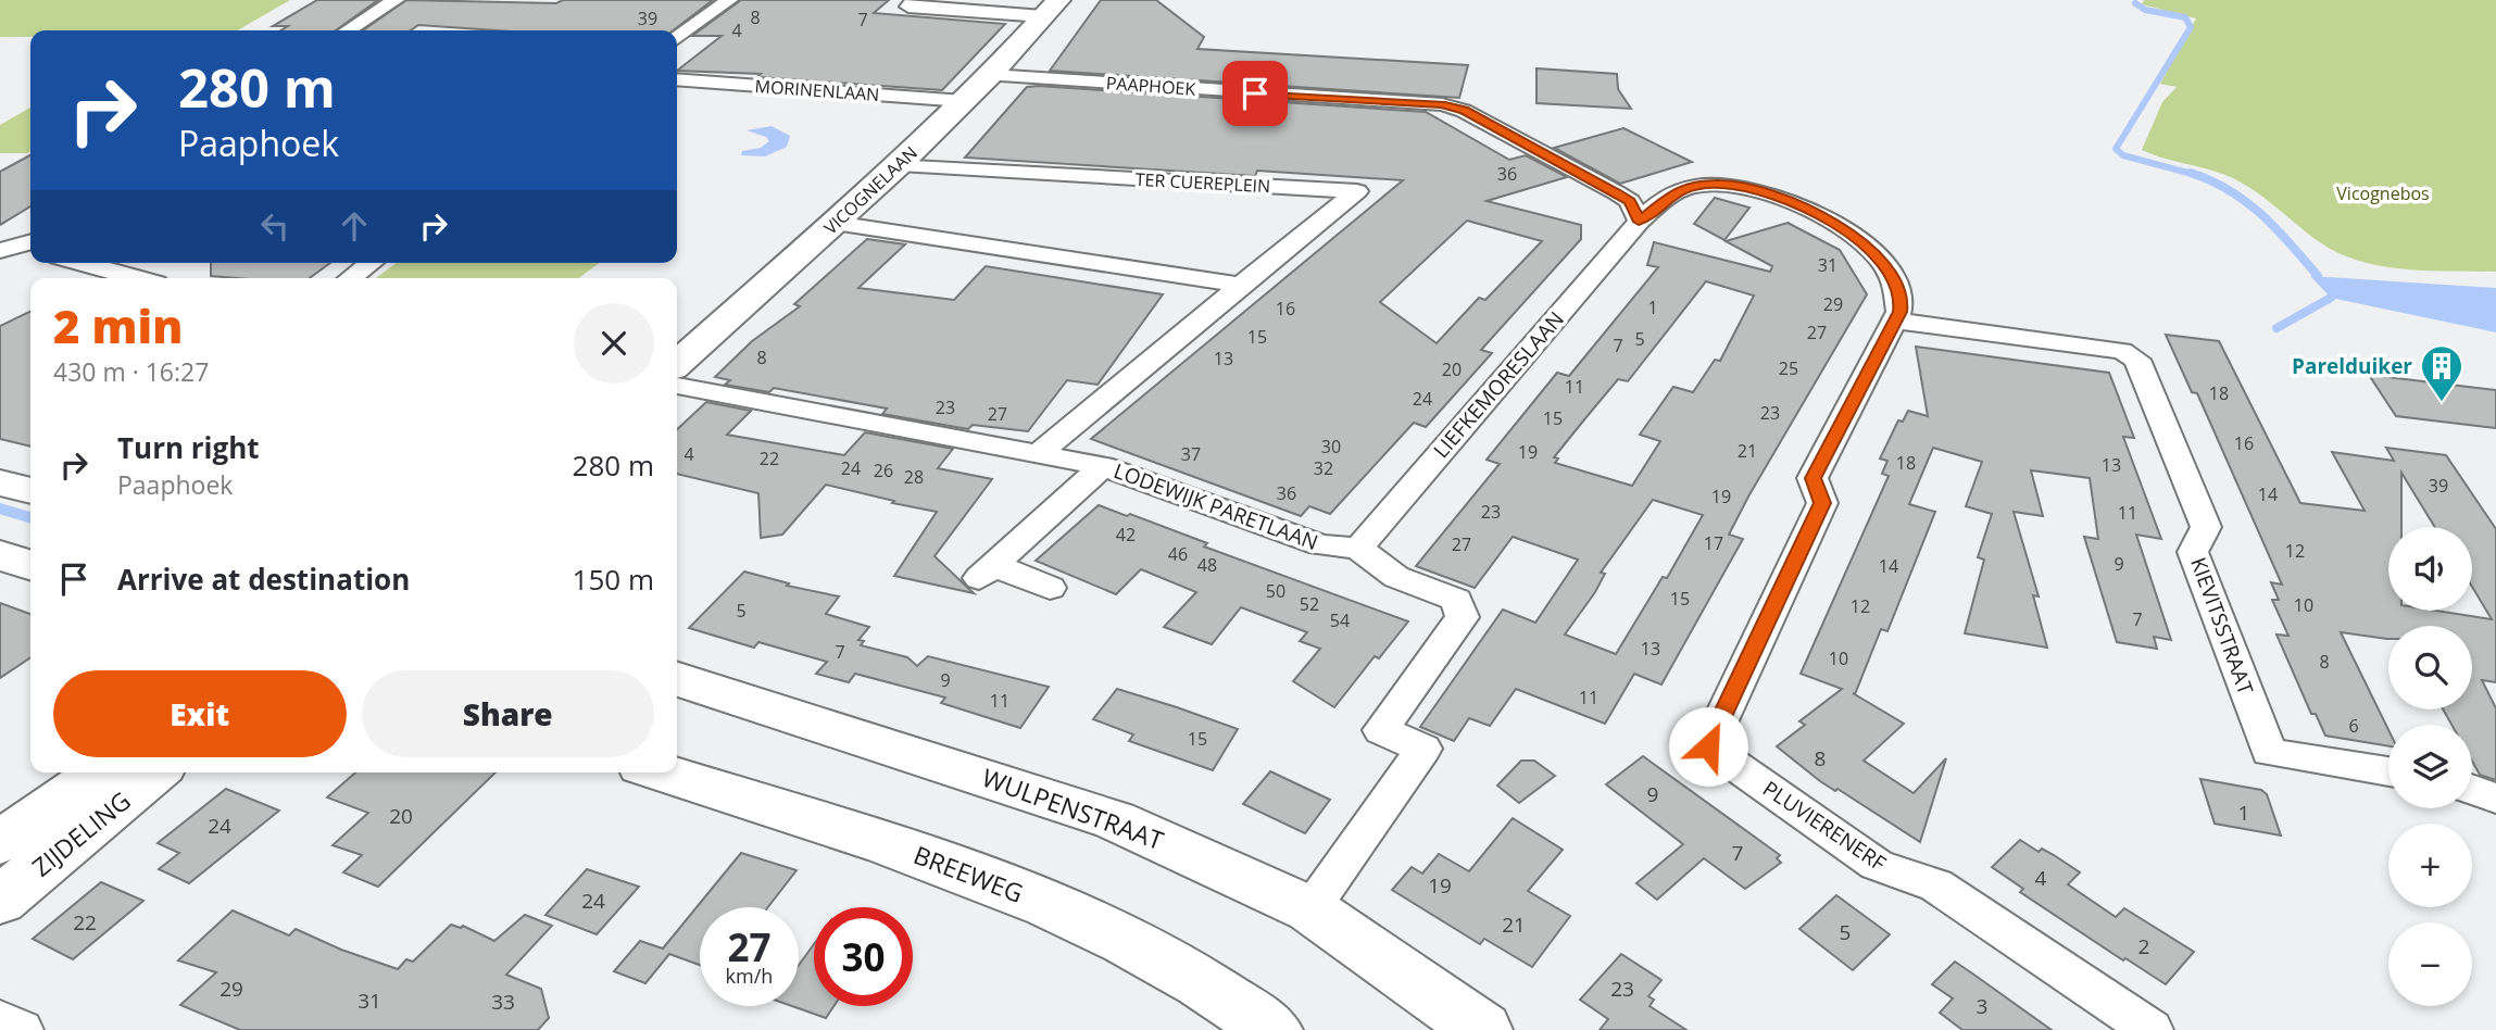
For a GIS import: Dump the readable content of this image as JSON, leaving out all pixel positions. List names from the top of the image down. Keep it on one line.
{"streets":{"street":["PAAPHOEK","MORINENLAAN","TER CUEREPLEIN","VICOGNELAAN","LIEFKEMORESLAAN","LODEWIJK PARETLAAN","KIEVITSSTRAAT","WULPENSTRAAT","PLUVIERENERF","ZIJDELING","BREEWEG"]},"crossings":[["PAAPHOEK","VICOGNELAAN"],["PAAPHOEK","LIEFKEMORESLAAN"],["PAAPHOEK","PLUVIERENERF"],["MORINENLAAN","VICOGNELAAN"],["TER CUEREPLEIN","VICOGNELAAN"],["TER CUEREPLEIN","LODEWIJK PARETLAAN"],["LIEFKEMORESLAAN","LODEWIJK PARETLAAN"],["LIEFKEMORESLAAN","PLUVIERENERF"],["KIEVITSSTRAAT","PLUVIERENERF"]],"parks":["Vicognebos"],"places":{"building":["Parelduiker"]},"house_numbers":["8","39","7","4","36","31","29","1","16","27","15","5","7","8","13","25","20","11","18","24","23","23","27","15","16","30","21","19","4","37","22","18","13","24","32","26","28","39","36","14","19","23","11","42","17","27","12","46","9","48","14","50","15","52","10","12","5","7","54","13","7","10","8","9","11","11","6","15","8","9","1","20","24","7","4","19","24","22","21","5","2","29","23","31","33","3"],"page":{"turn":["280 m","Paaphoek"],"heading":["2 min","430 m · 16:27"],"list":[{"name":"Turn right","note":"Paaphoek","value":"280 m"},{"name":"Arrive at destination","value":"150 m"}],"map_buttons":["+","−"],"buttons":["Exit","Share"],"speed":"27 km/h","limit":"30"}}
